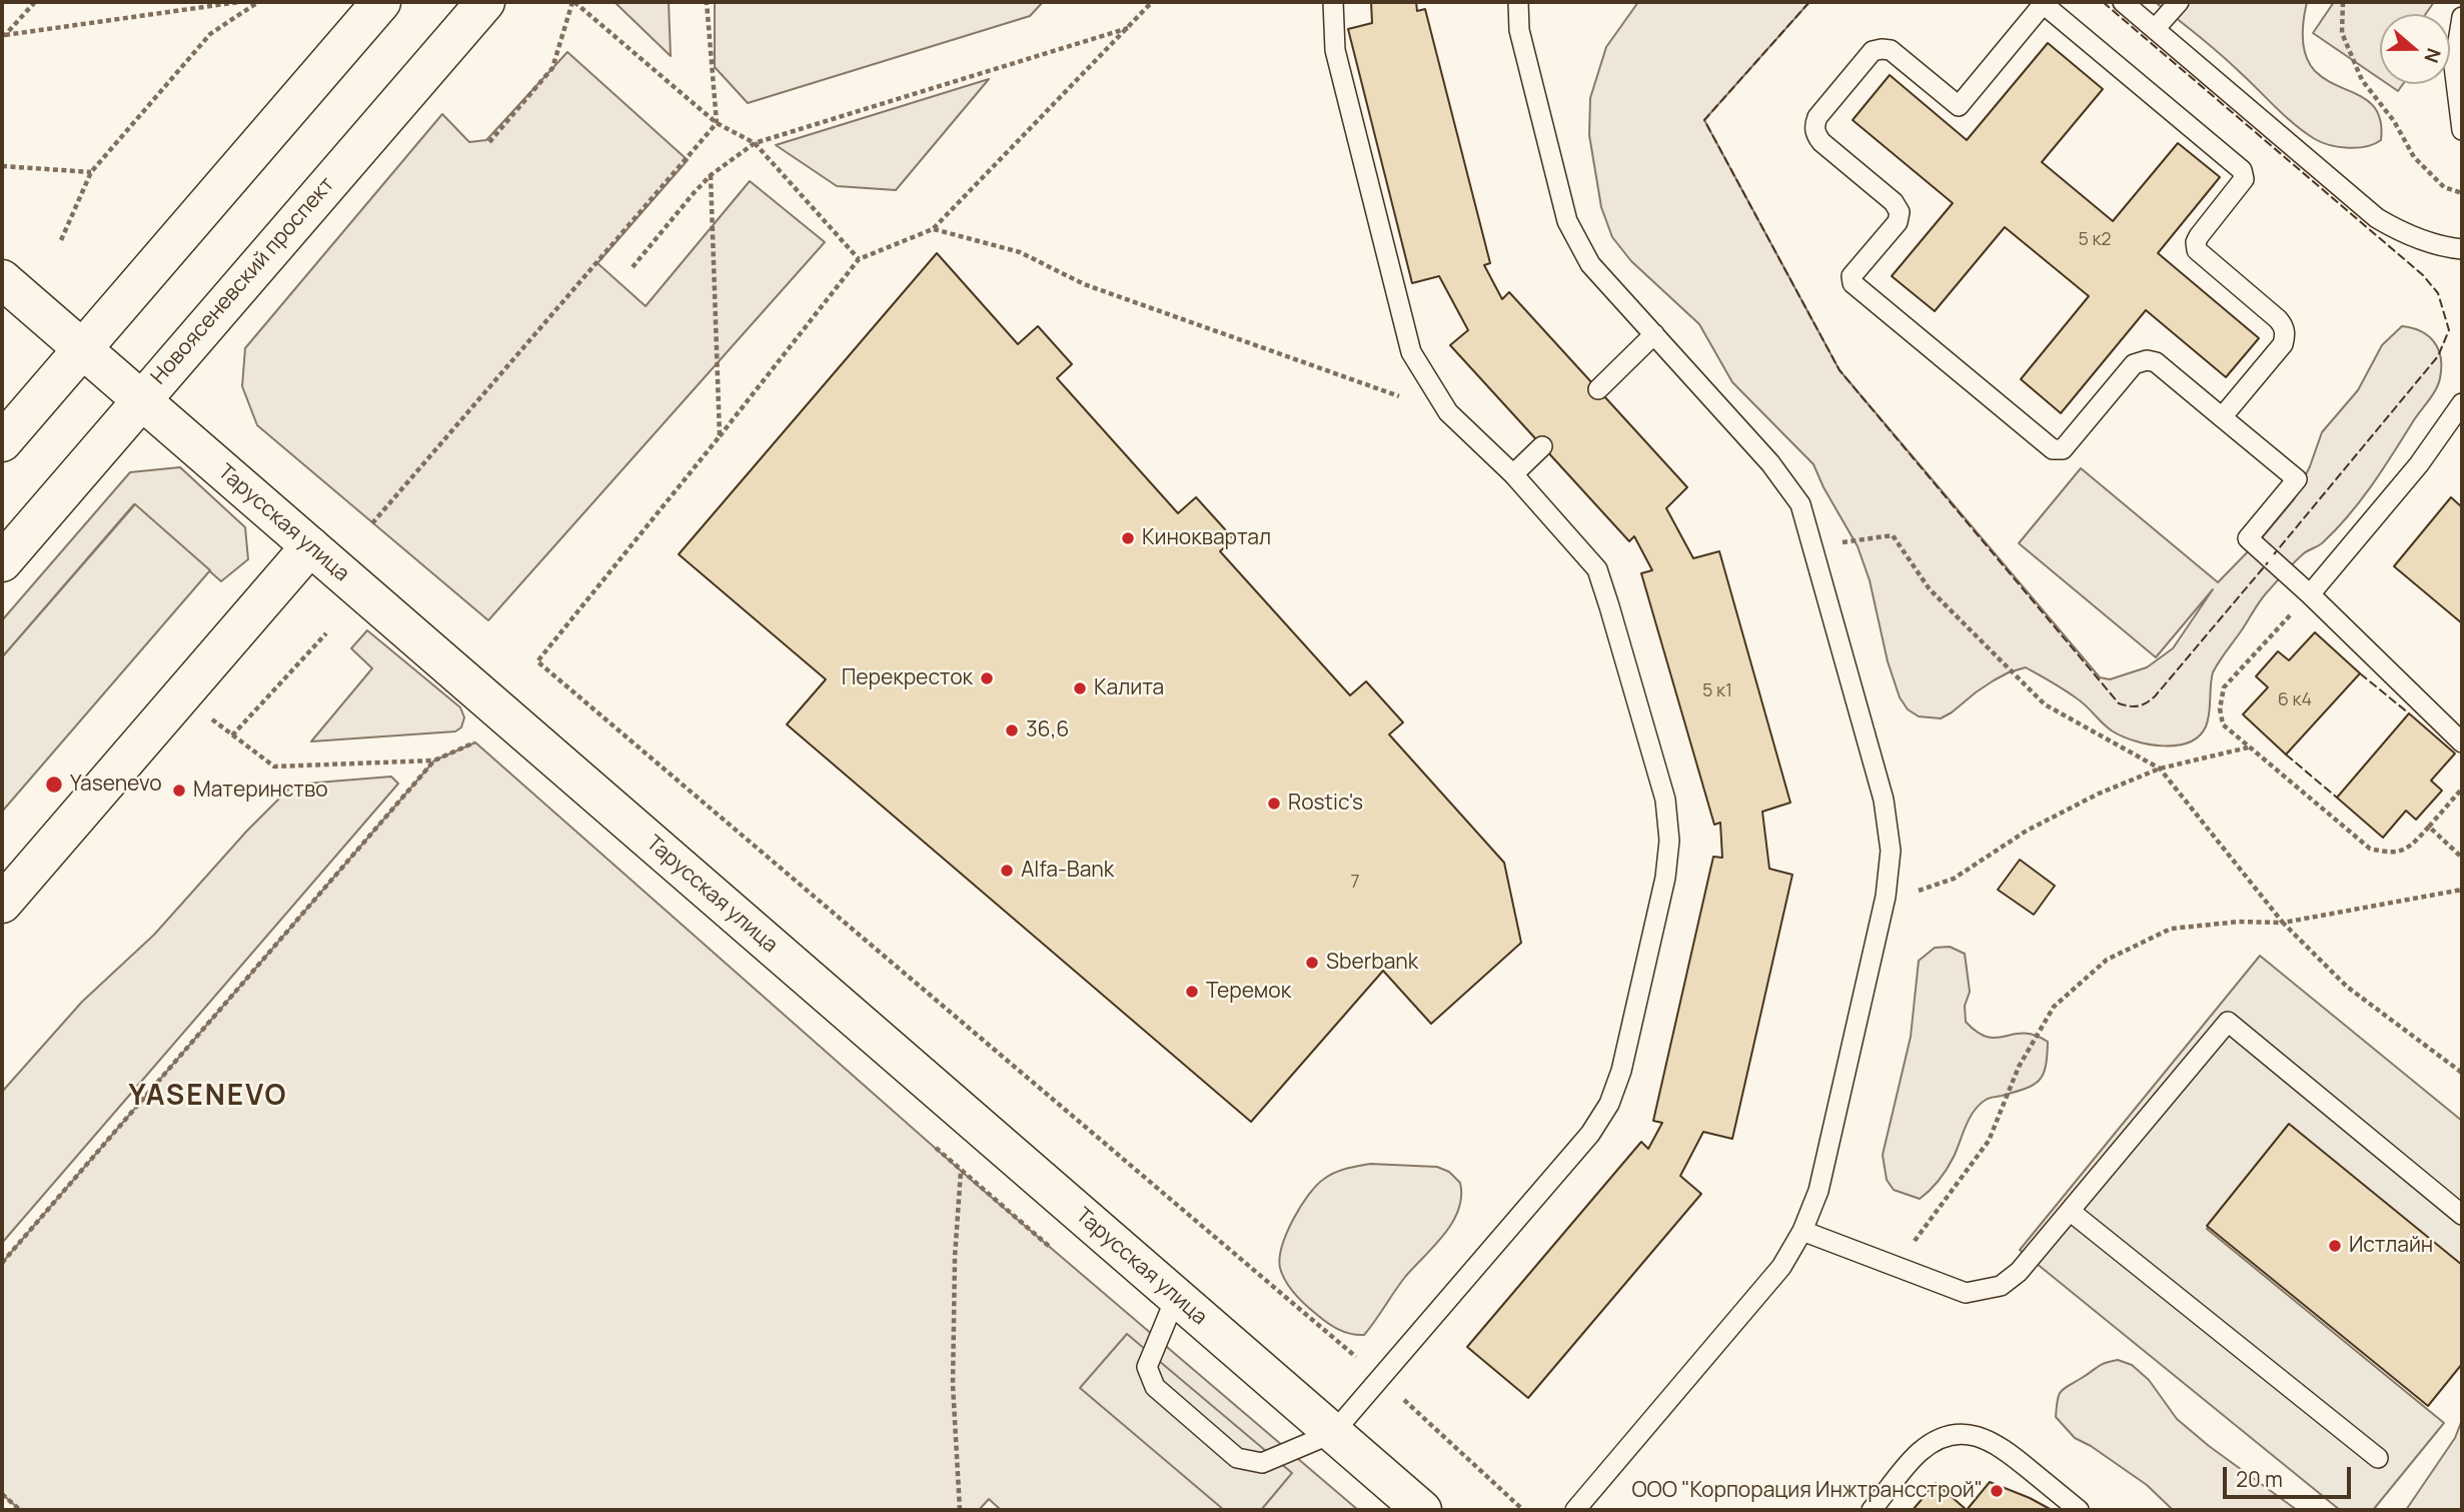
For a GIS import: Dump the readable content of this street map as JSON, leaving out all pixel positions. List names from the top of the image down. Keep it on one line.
{"streets":{"main road":["Новоясеневский проспект","Тарусская улица"]},"crossings":[["Новоясеневский проспект","Тарусская улица"]],"districts":["YASENEVO"],"places":["Киноквартал","Перекресток","Калита","36,6","Yasenevo","Материнство","Rostic's","Alfa-Bank","Sberbank","Теремок","Истлайн","ООО \"Корпорация Инжтрансстрой\""],"house_numbers":["5 к2","5 к1","6 к4","7"],"scale_bar":"20 m","north":"right"}
